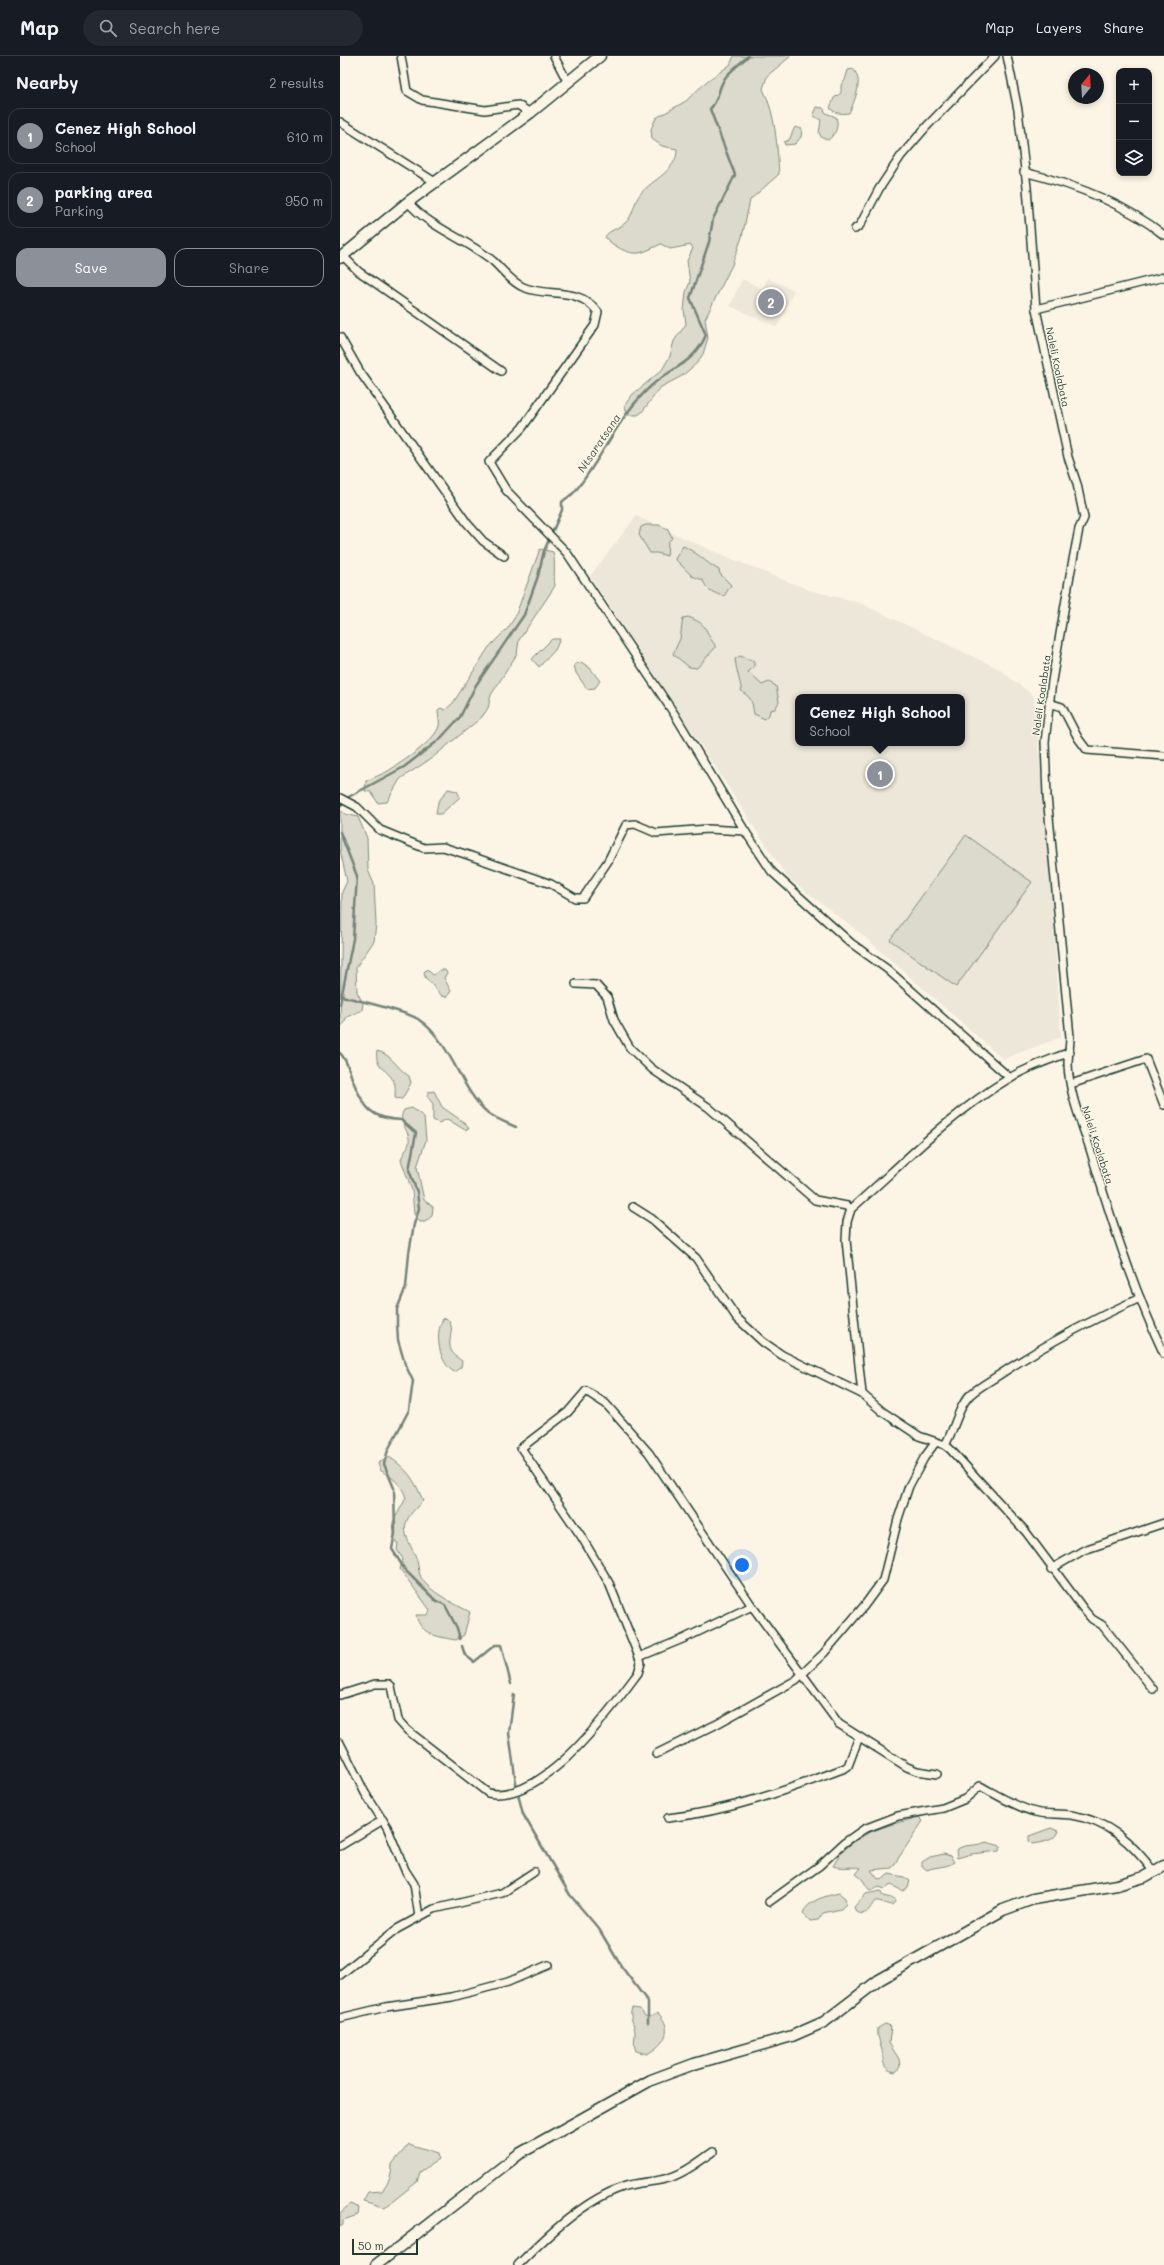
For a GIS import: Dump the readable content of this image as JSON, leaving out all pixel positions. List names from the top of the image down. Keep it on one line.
{"streets":{"street":["Naleli Koalabata"]},"water":["Ntsaratsana"],"scale_bar":"50 m","north":"top","page":{"header":"Map","search":"Search here","nav":["Map","Layers","Share"],"heading":["Nearby","2 results"],"map_buttons":["+","−"],"list":[{"mark":"1","name":"Cenez High School","note":"School","value":"610 m"},{"mark":"2","name":"parking area","note":"Parking","value":"950 m"}],"buttons":["Save","Share"],"pins":["2","1"],"popup":["Cenez High School","School"],"scale":"50 m"}}
